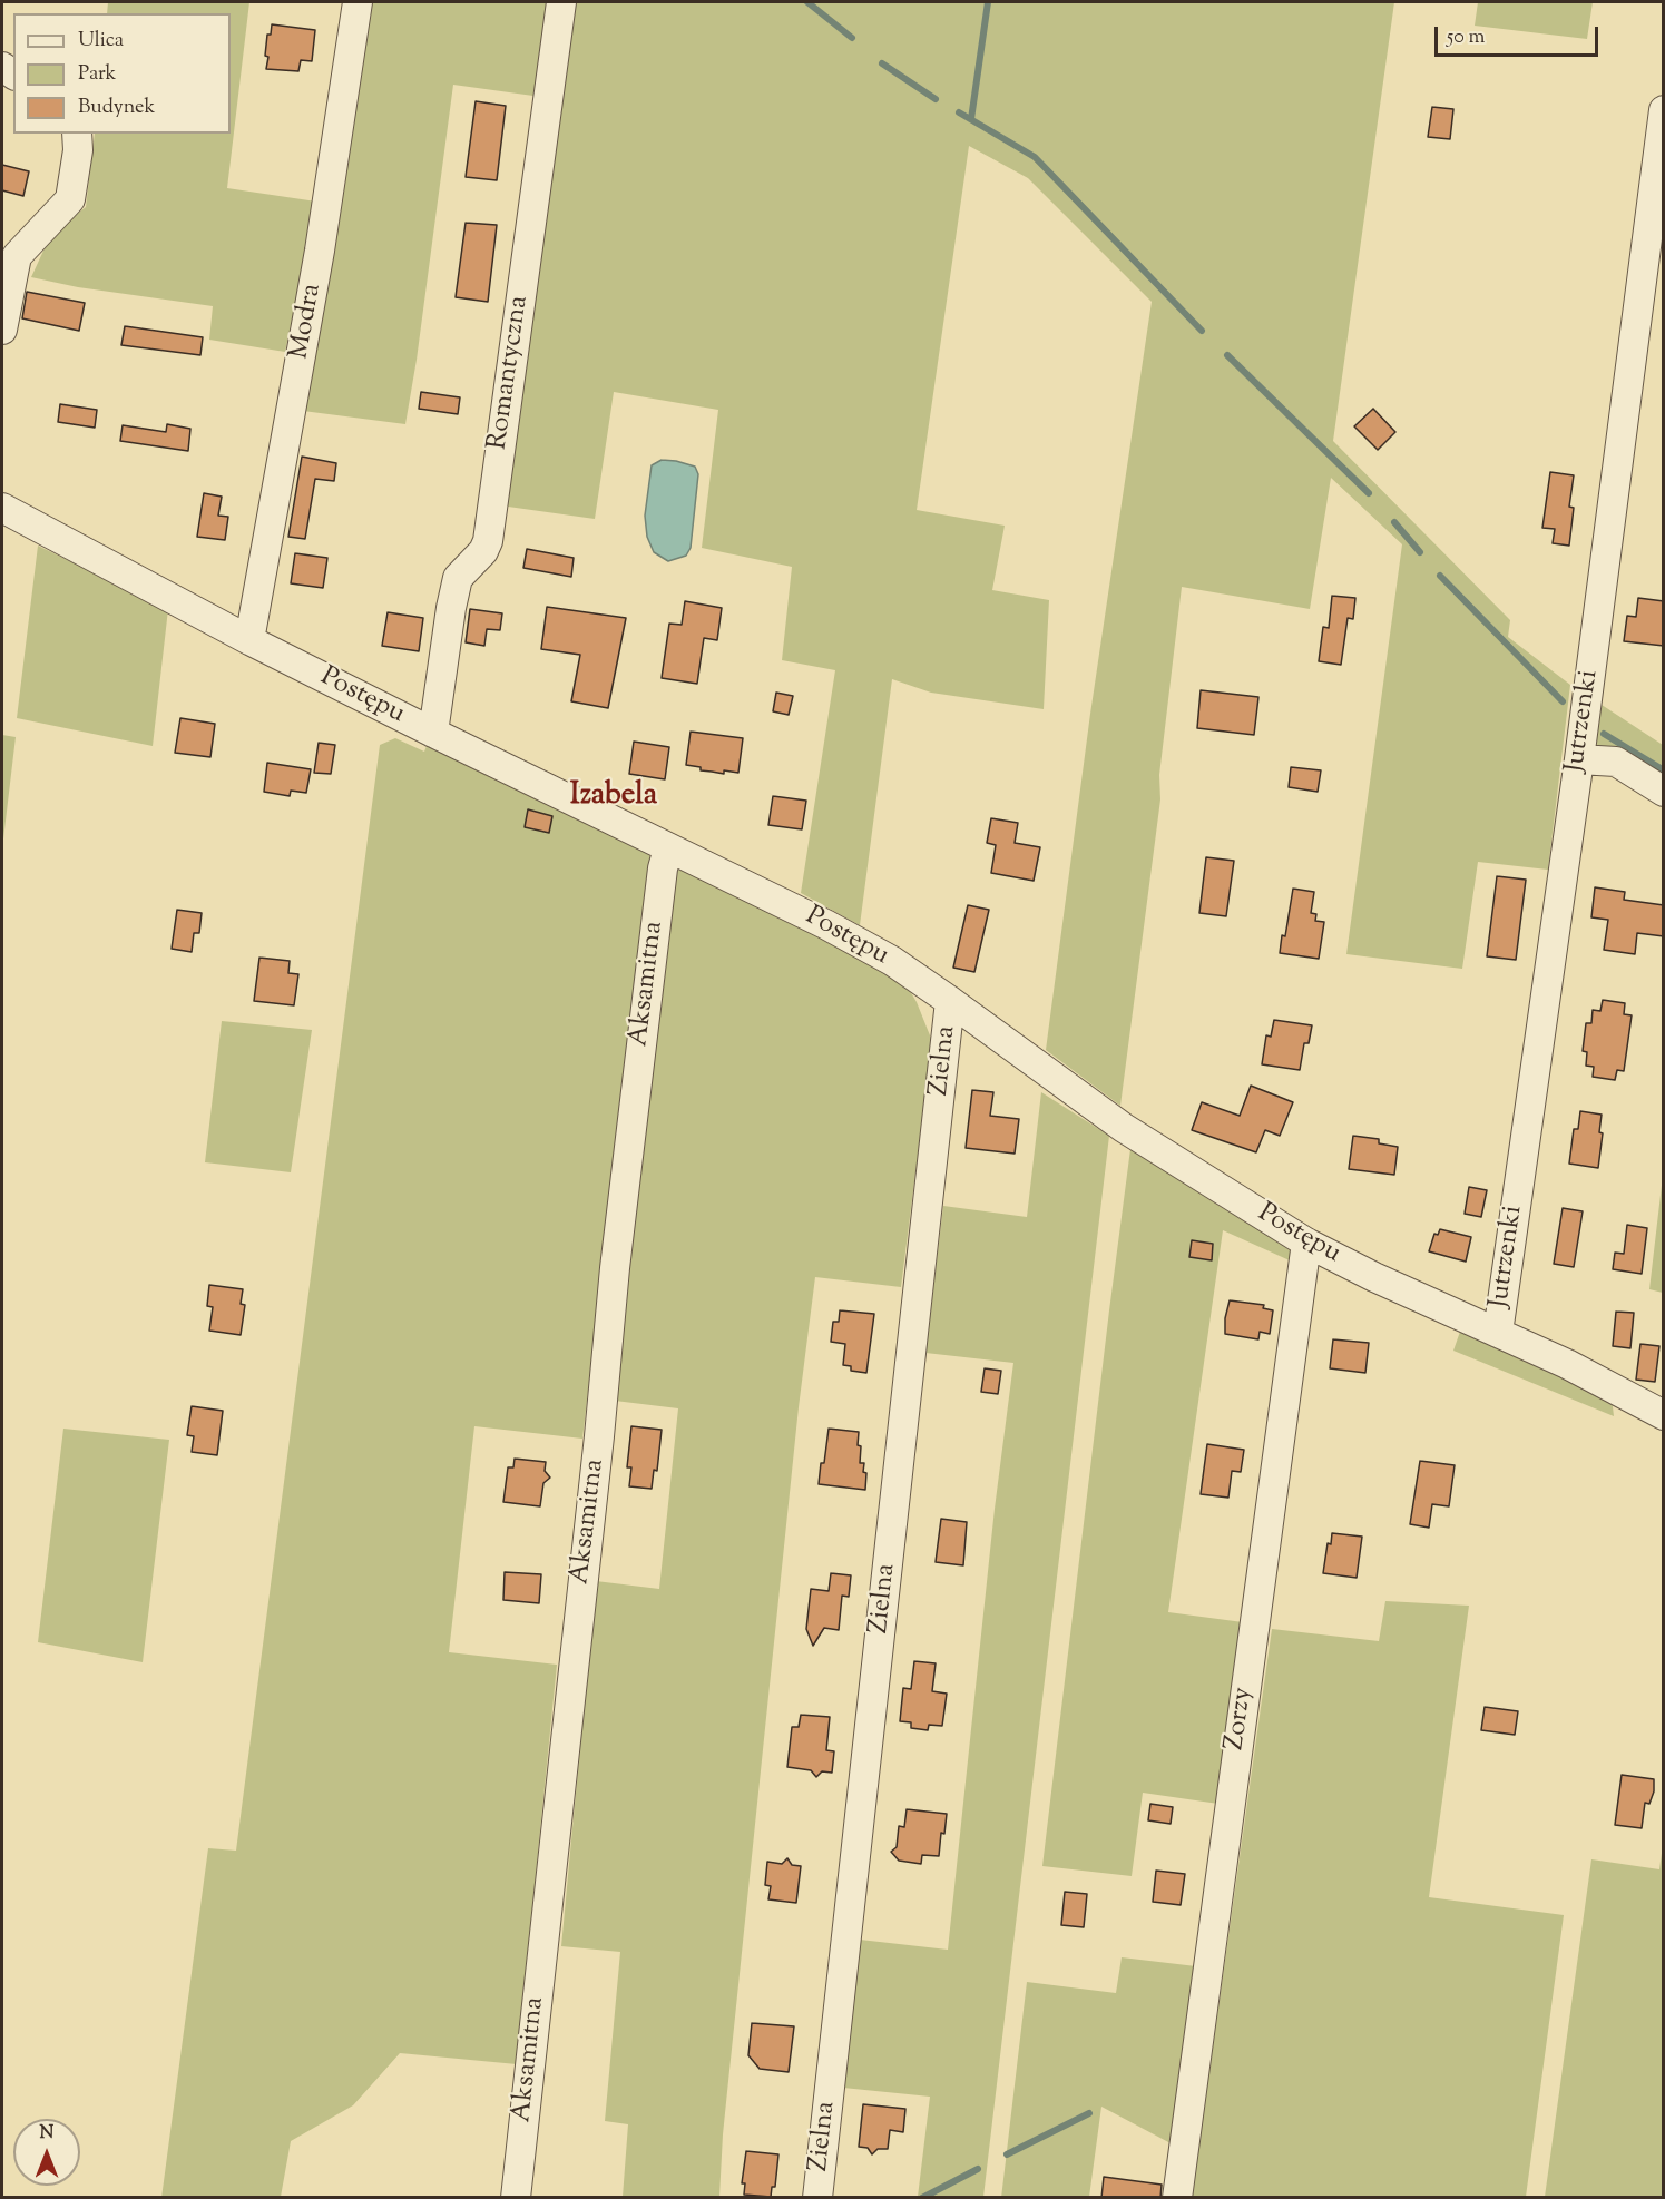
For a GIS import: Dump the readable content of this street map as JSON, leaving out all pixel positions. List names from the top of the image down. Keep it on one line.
{"streets":{"street":["Modra","Romantyczna","Postępu","Jutrzenki","Aksamitna","Zielna","Zorzy"]},"crossings":[["Modra","Postępu"],["Romantyczna","Postępu"],["Postępu","Jutrzenki"],["Postępu","Aksamitna"],["Postępu","Zielna"],["Postępu","Zorzy"]],"districts":["Izabela"],"legend":["Ulica","Park","Budynek"],"scale_bar":"50 m","north":"top"}
